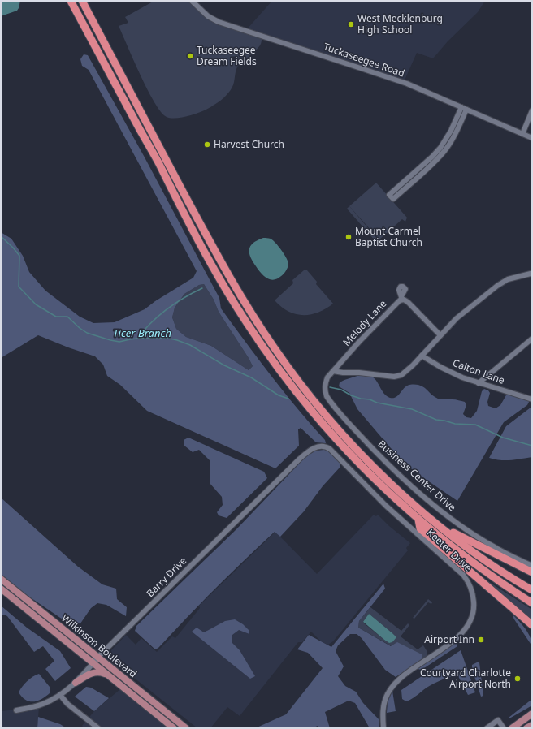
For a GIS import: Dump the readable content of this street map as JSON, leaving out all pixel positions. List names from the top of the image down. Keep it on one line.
{"streets":{"main road":["Wilkinson Boulevard"],"street":["Tuckaseegee Road","Melody Lane","Calton Lane","Business Center Drive","Keeter Drive","Barry Drive"]},"crossings":[["Melody Lane","Business Center Drive"],["Keeter Drive","Barry Drive"],["Barry Drive","Wilkinson Boulevard"]],"water":["Ticer Branch"],"places":["West Mecklenburg High School","Tuckaseegee Dream Fields","Harvest Church","Mount Carmel Baptist Church","Airport Inn","Courtyard Charlotte Airport North"]}
